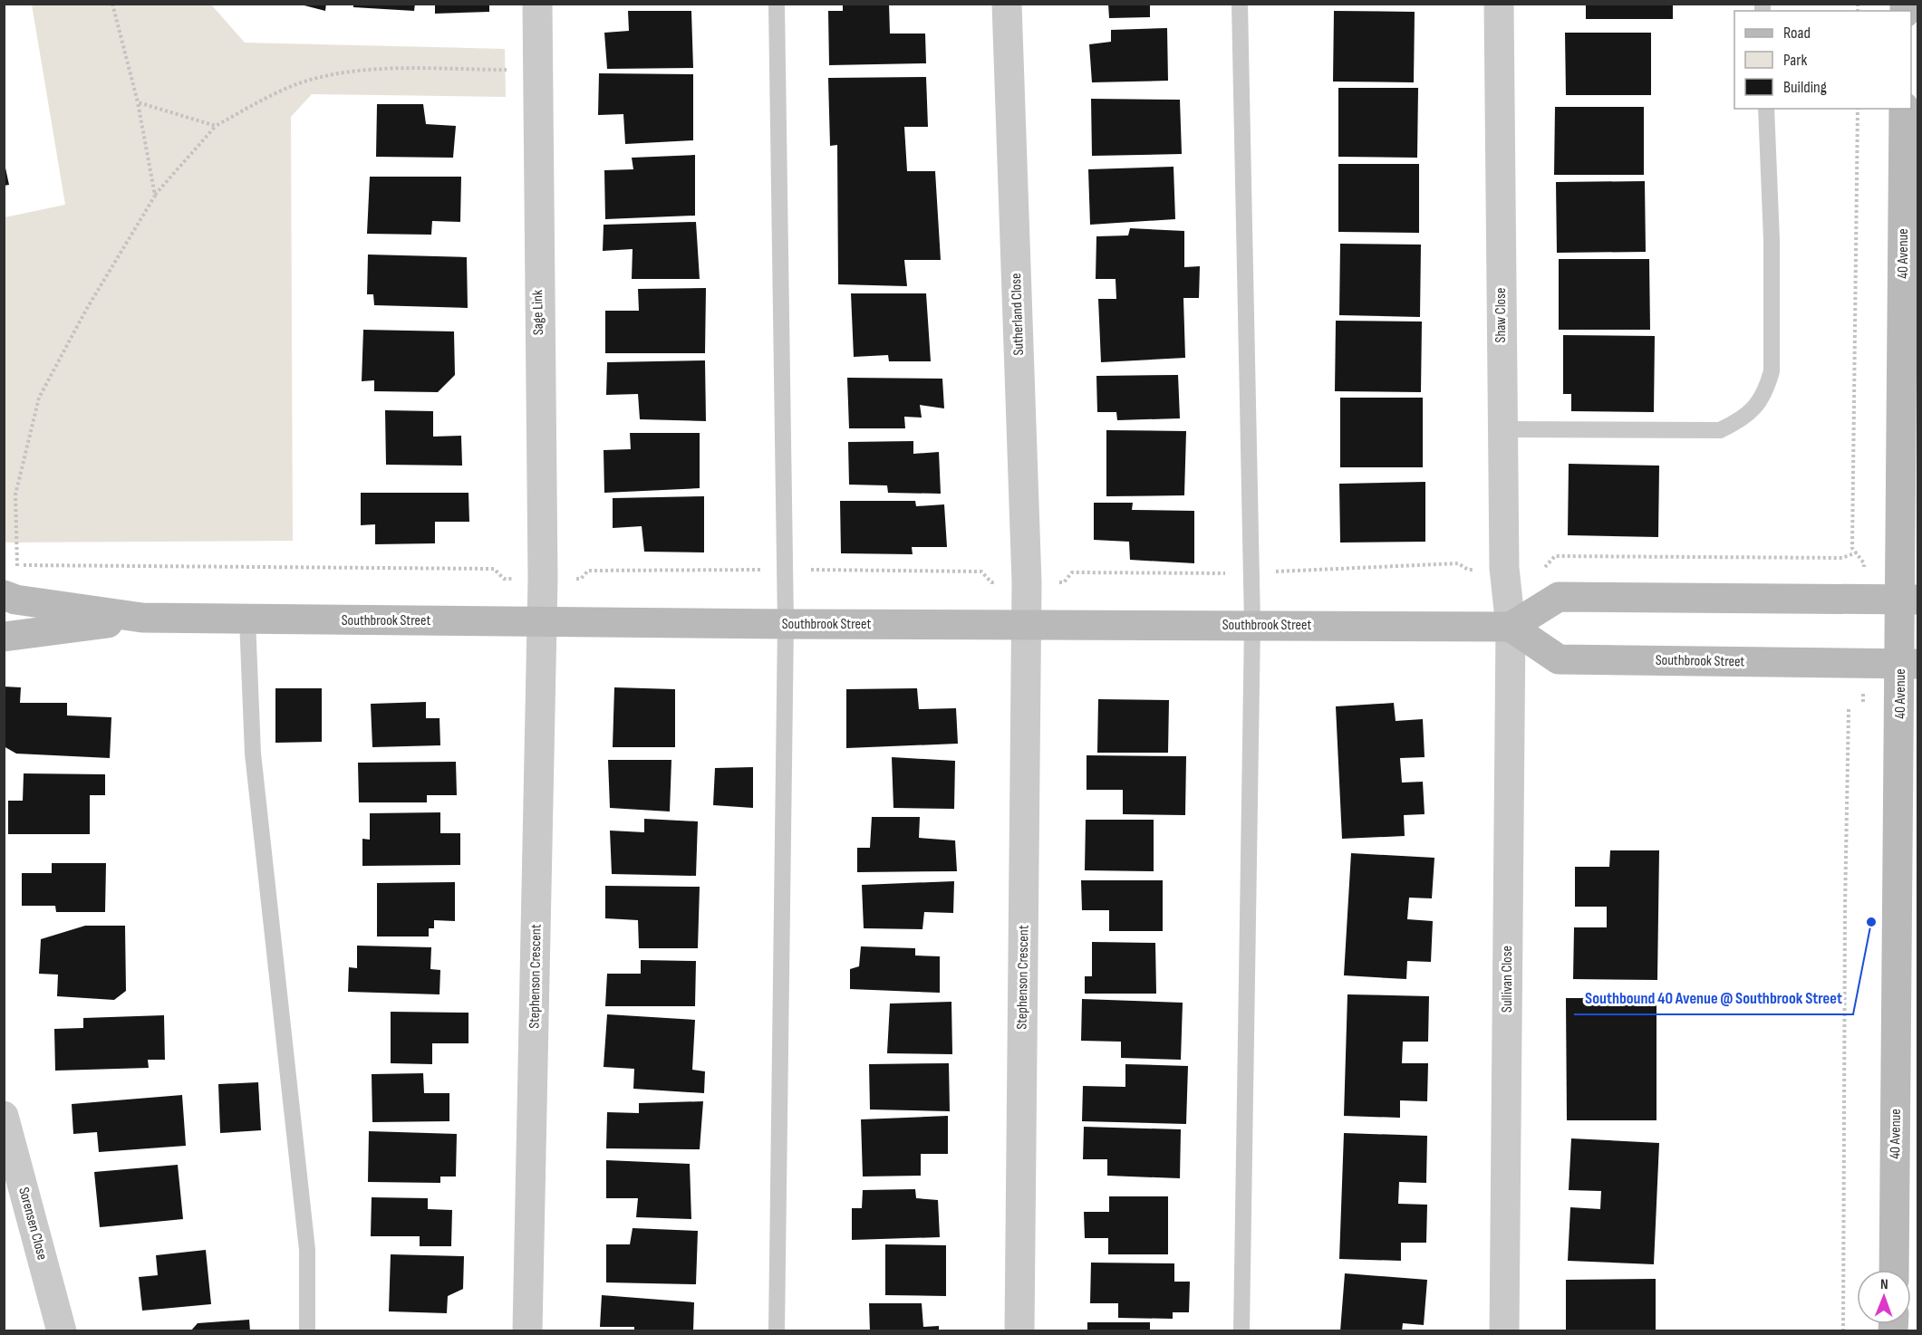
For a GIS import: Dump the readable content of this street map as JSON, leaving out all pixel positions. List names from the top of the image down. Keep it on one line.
{"streets":{"street":["40 Avenue","Sage Link","Sutherland Close","Shaw Close","Southbrook Street","Stephenson Crescent","Sullivan Close","Sorensen Close"]},"crossings":[["40 Avenue","Southbrook Street"],["Sage Link","Southbrook Street"],["Sage Link","Stephenson Crescent"],["Sutherland Close","Southbrook Street"],["Sutherland Close","Stephenson Crescent"],["Shaw Close","Southbrook Street"],["Shaw Close","Sullivan Close"],["Southbrook Street","Stephenson Crescent"],["Southbrook Street","Sullivan Close"]],"places":["Southbound 40 Avenue @ Southbrook Street"],"legend":["Road","Park","Building"],"north":"top"}
